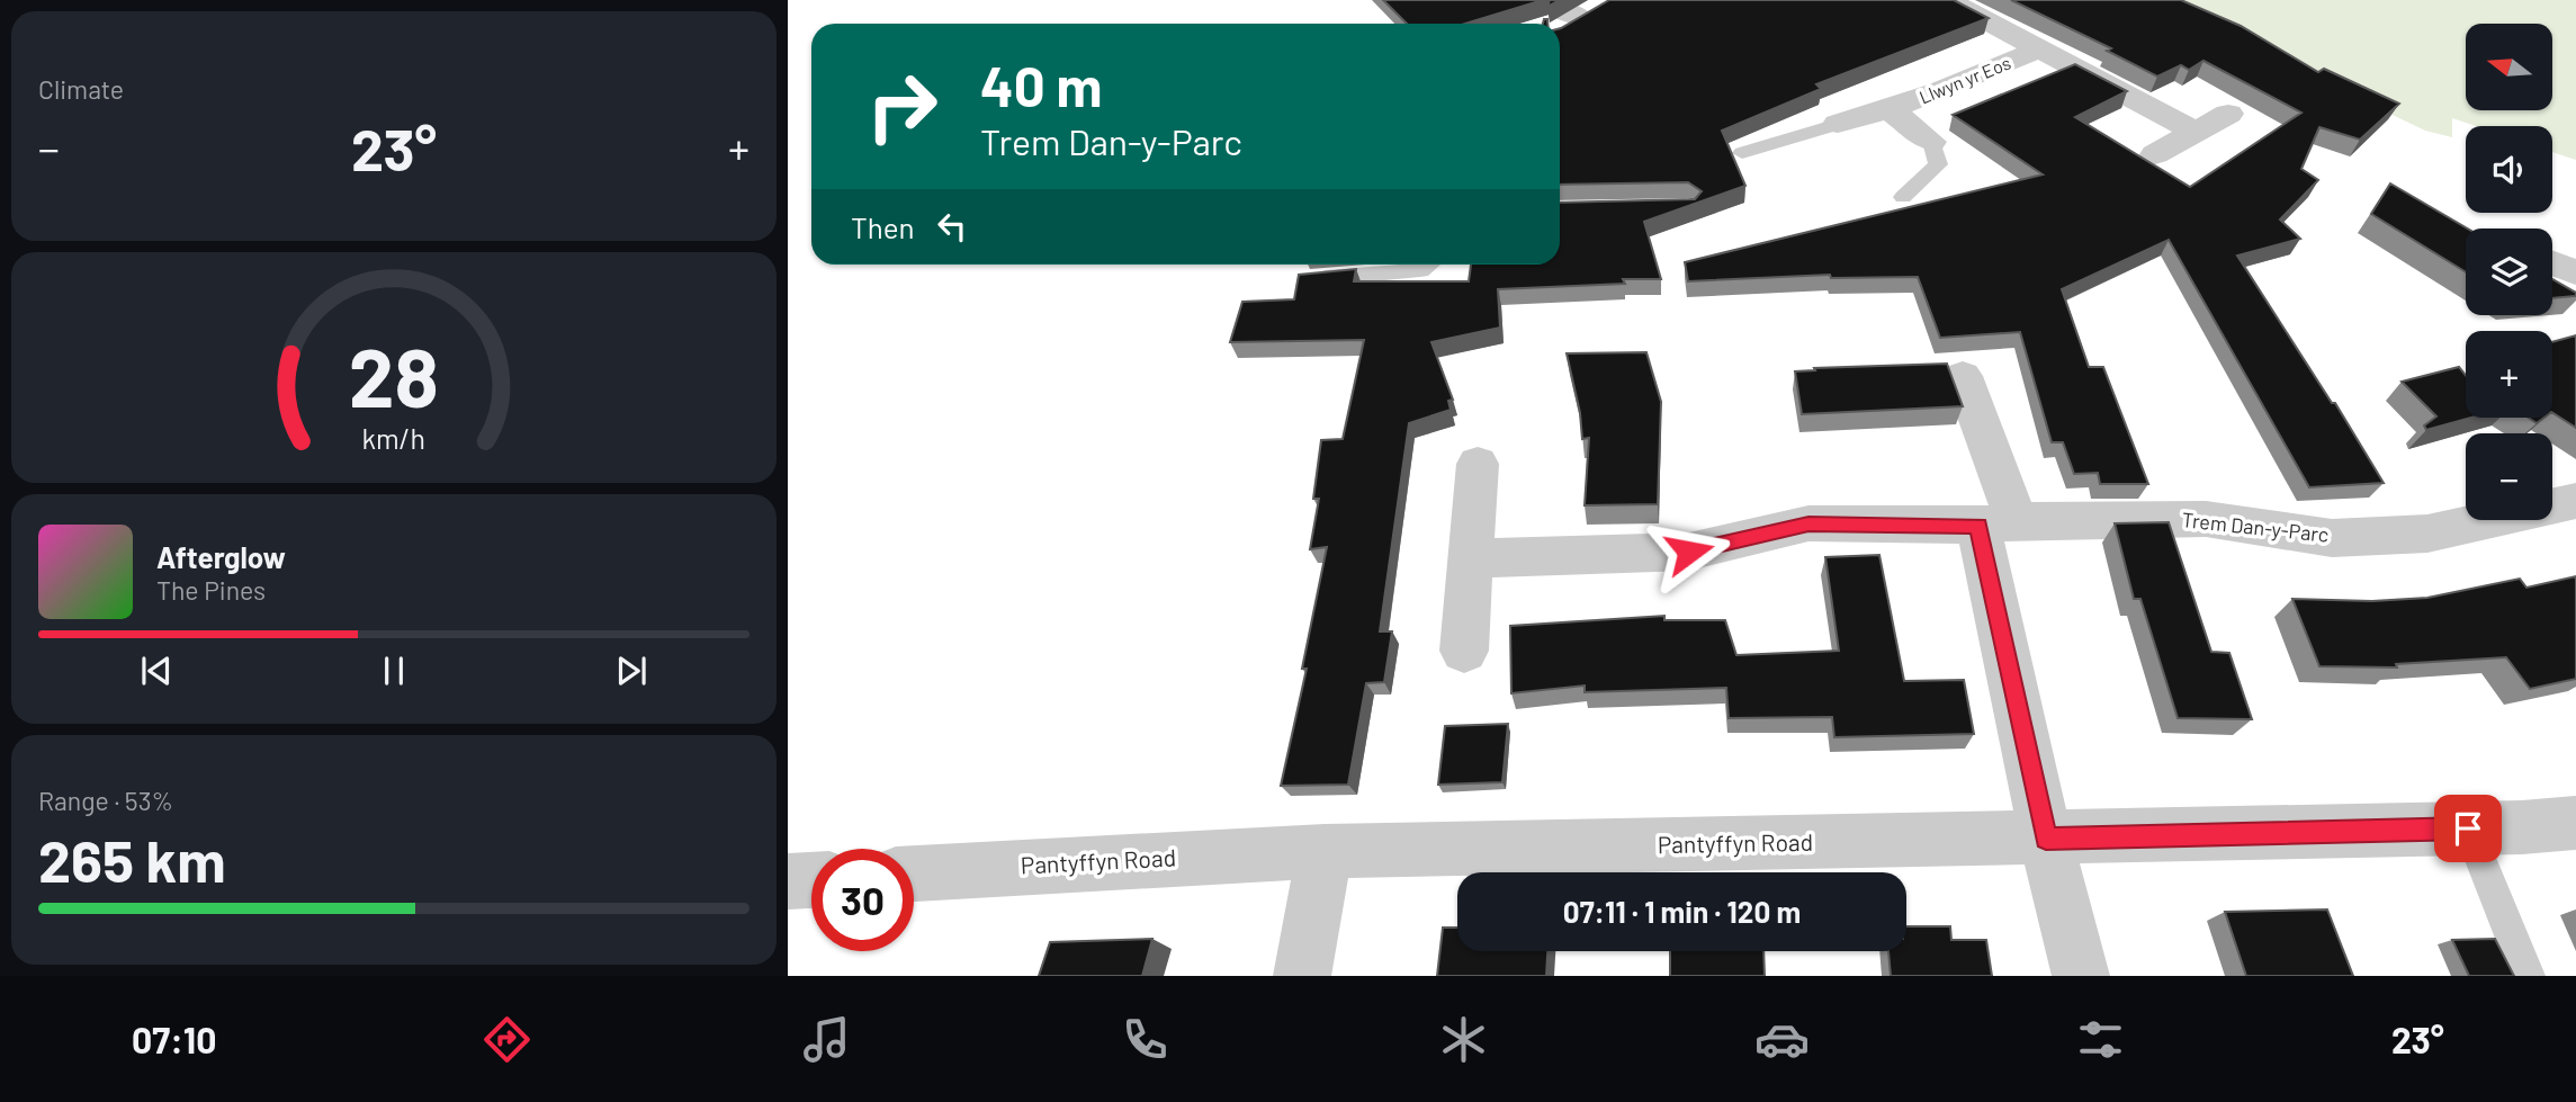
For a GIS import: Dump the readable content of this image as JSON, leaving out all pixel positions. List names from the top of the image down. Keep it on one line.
{"streets":{"street":["Llwyn yr Eos","Trem Dan-y-Parc","Pantyffyn Road"]},"north":"left","page":{"tile":["Climate",["Range · 53%","265 km"]],"map_buttons":["+","−"],"turn":["40 m","Trem Dan-y-Parc"],"heat":["−","23°","+"],"then":"Then","song":["Afterglow","The Pines"],"limit":"30","trip":"07:11 · 1 min · 120 m","tabs":["07:10","23°"],"gauge":["28","km/h"]}}
